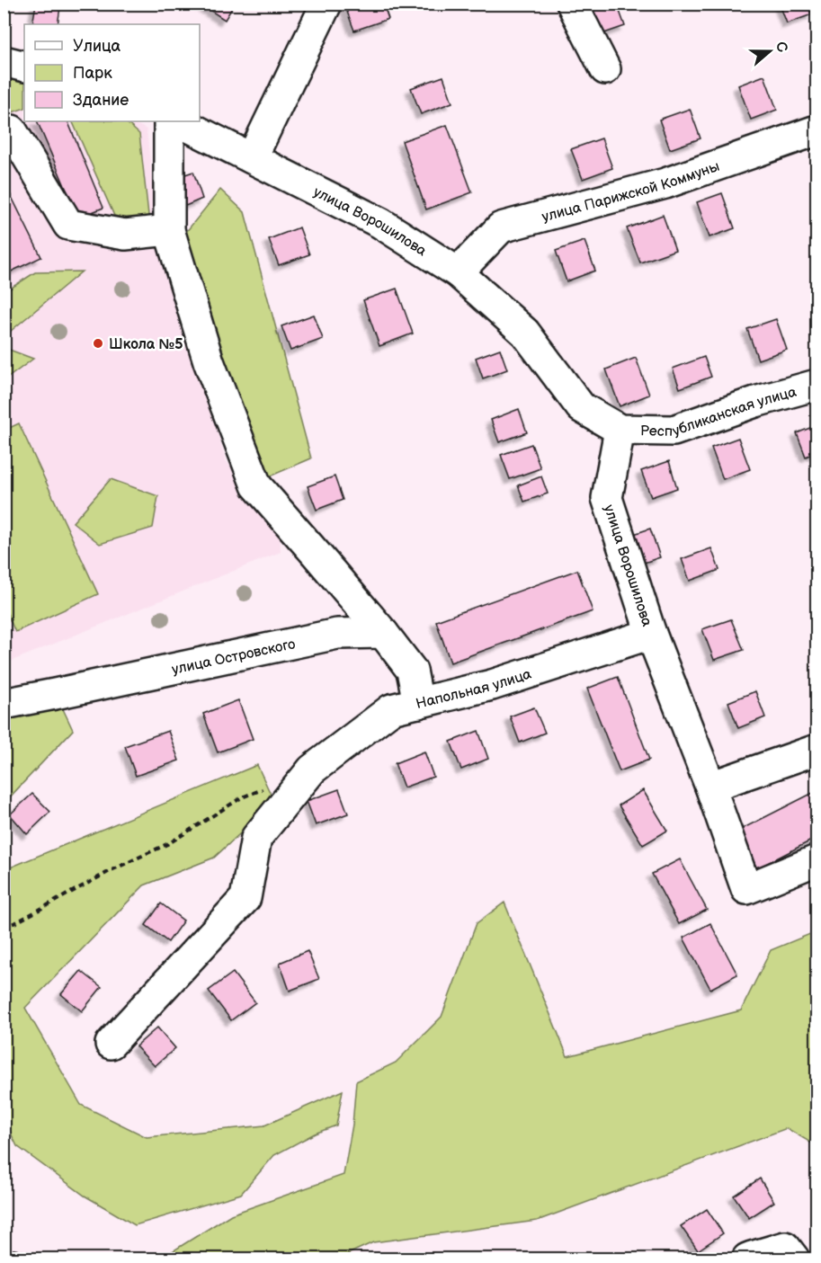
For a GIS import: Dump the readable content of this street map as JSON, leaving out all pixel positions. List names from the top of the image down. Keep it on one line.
{"streets":{"street":["улица Парижской Коммуны","улица Ворошилова","Республиканская улица","улица Островского","Напольная улица"]},"crossings":[["улица Парижской Коммуны","улица Ворошилова"],["улица Ворошилова","Республиканская улица"],["улица Ворошилова","Напольная улица"]],"places":["Школа №5"],"legend":["Улица","Парк","Здание"],"north":"right"}
